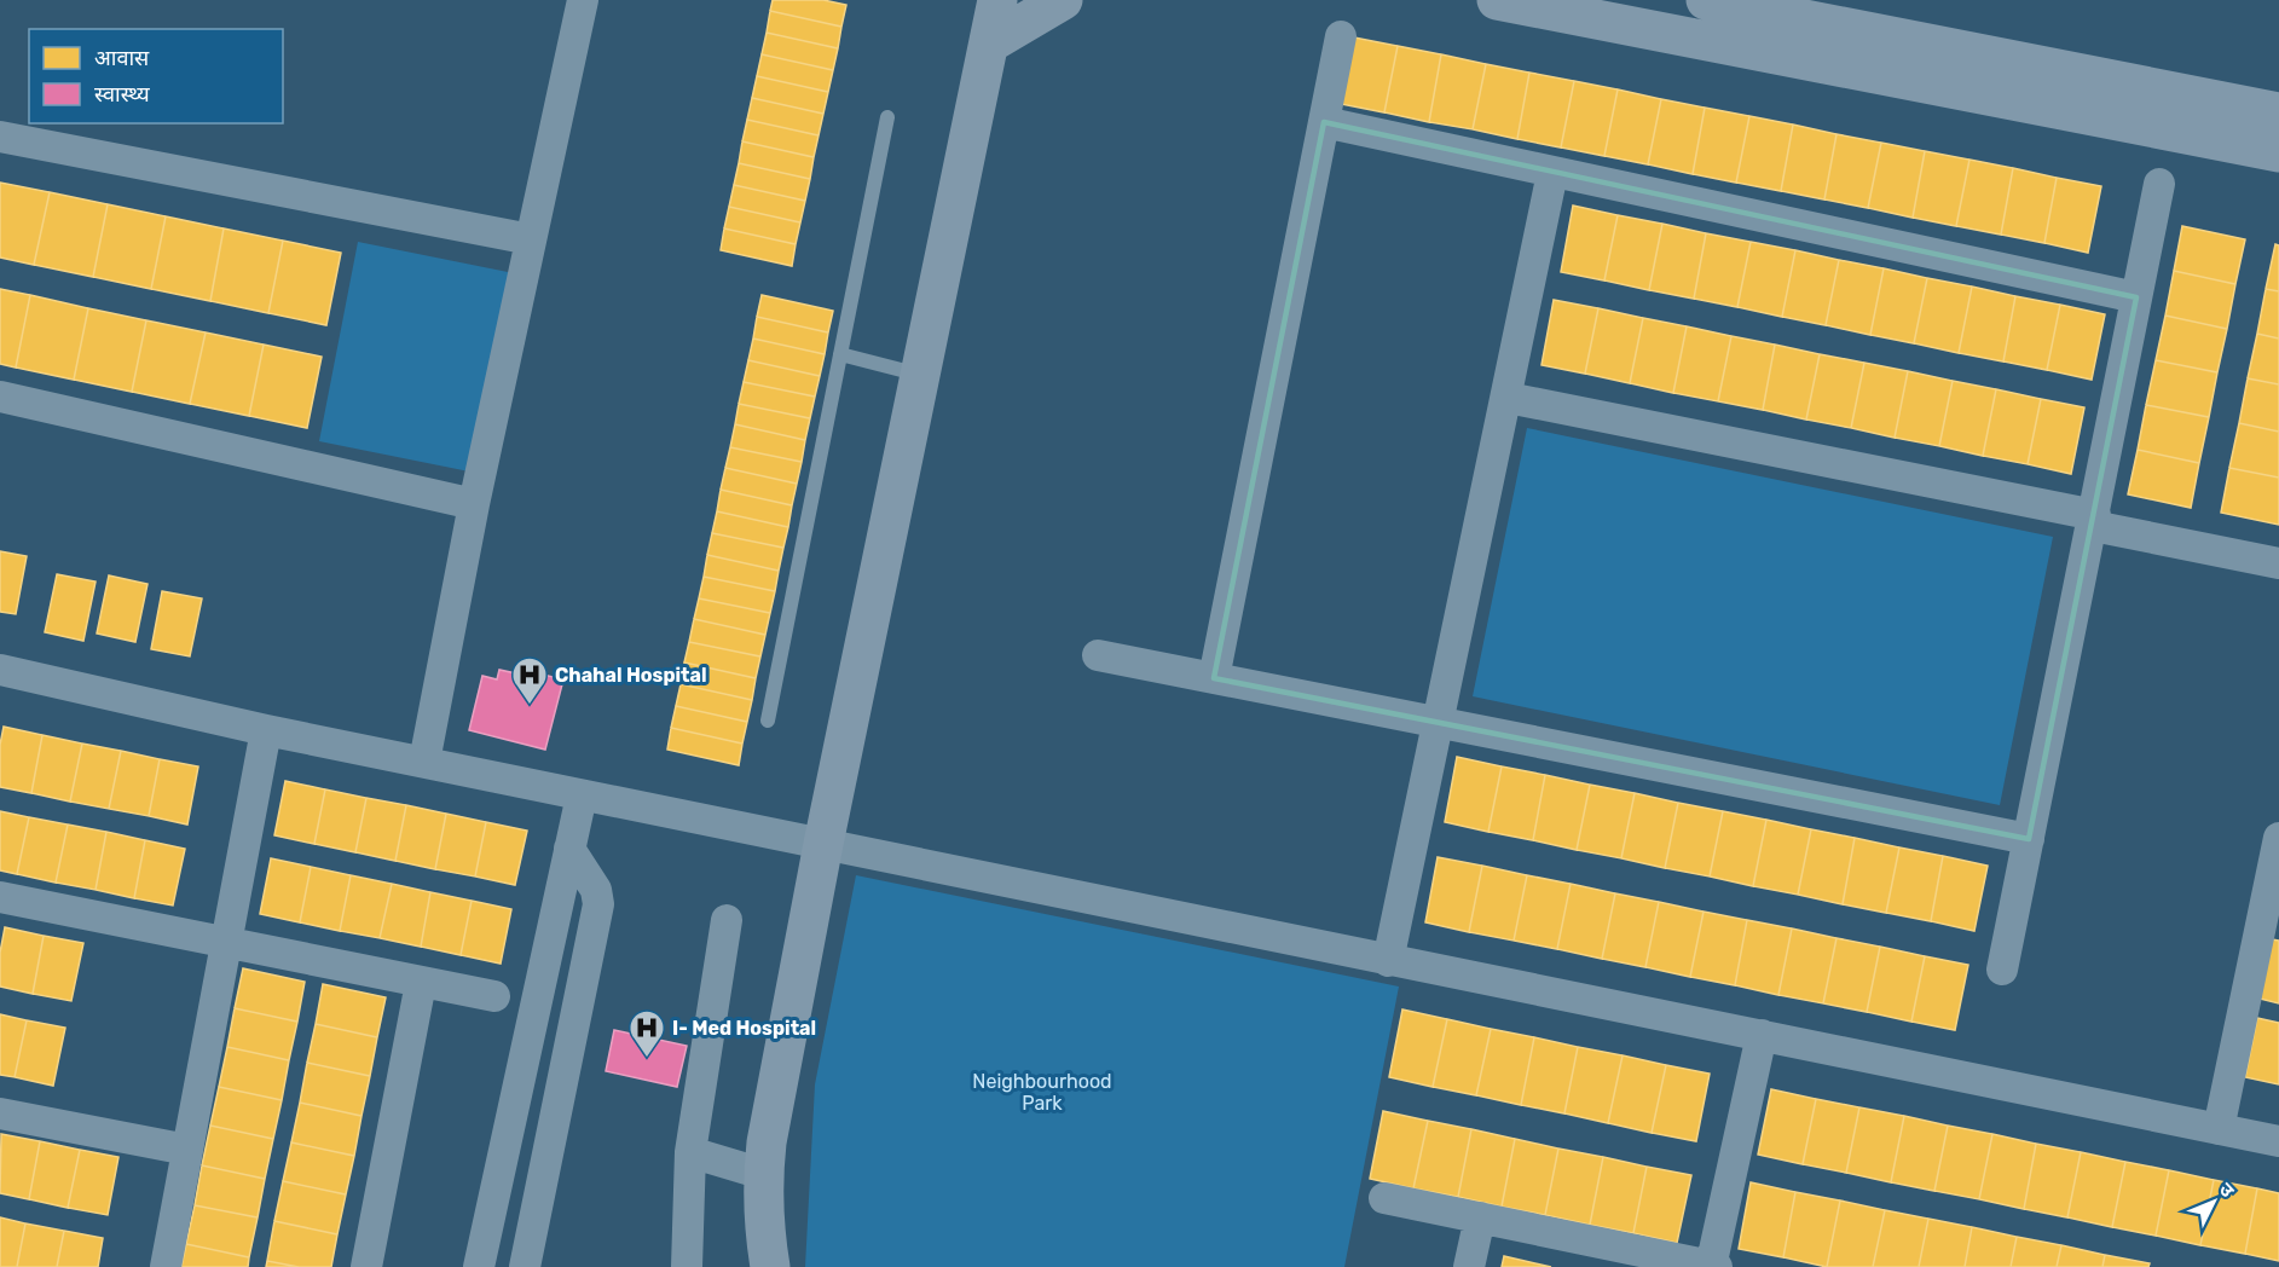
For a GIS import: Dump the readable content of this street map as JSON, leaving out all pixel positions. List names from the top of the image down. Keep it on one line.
{"parks":["Neighbourhood Park"],"places":{"hospital":["Chahal Hospital","I- Med Hospital"]},"legend":["आवास","स्वास्थ्य"],"north":"top right"}
